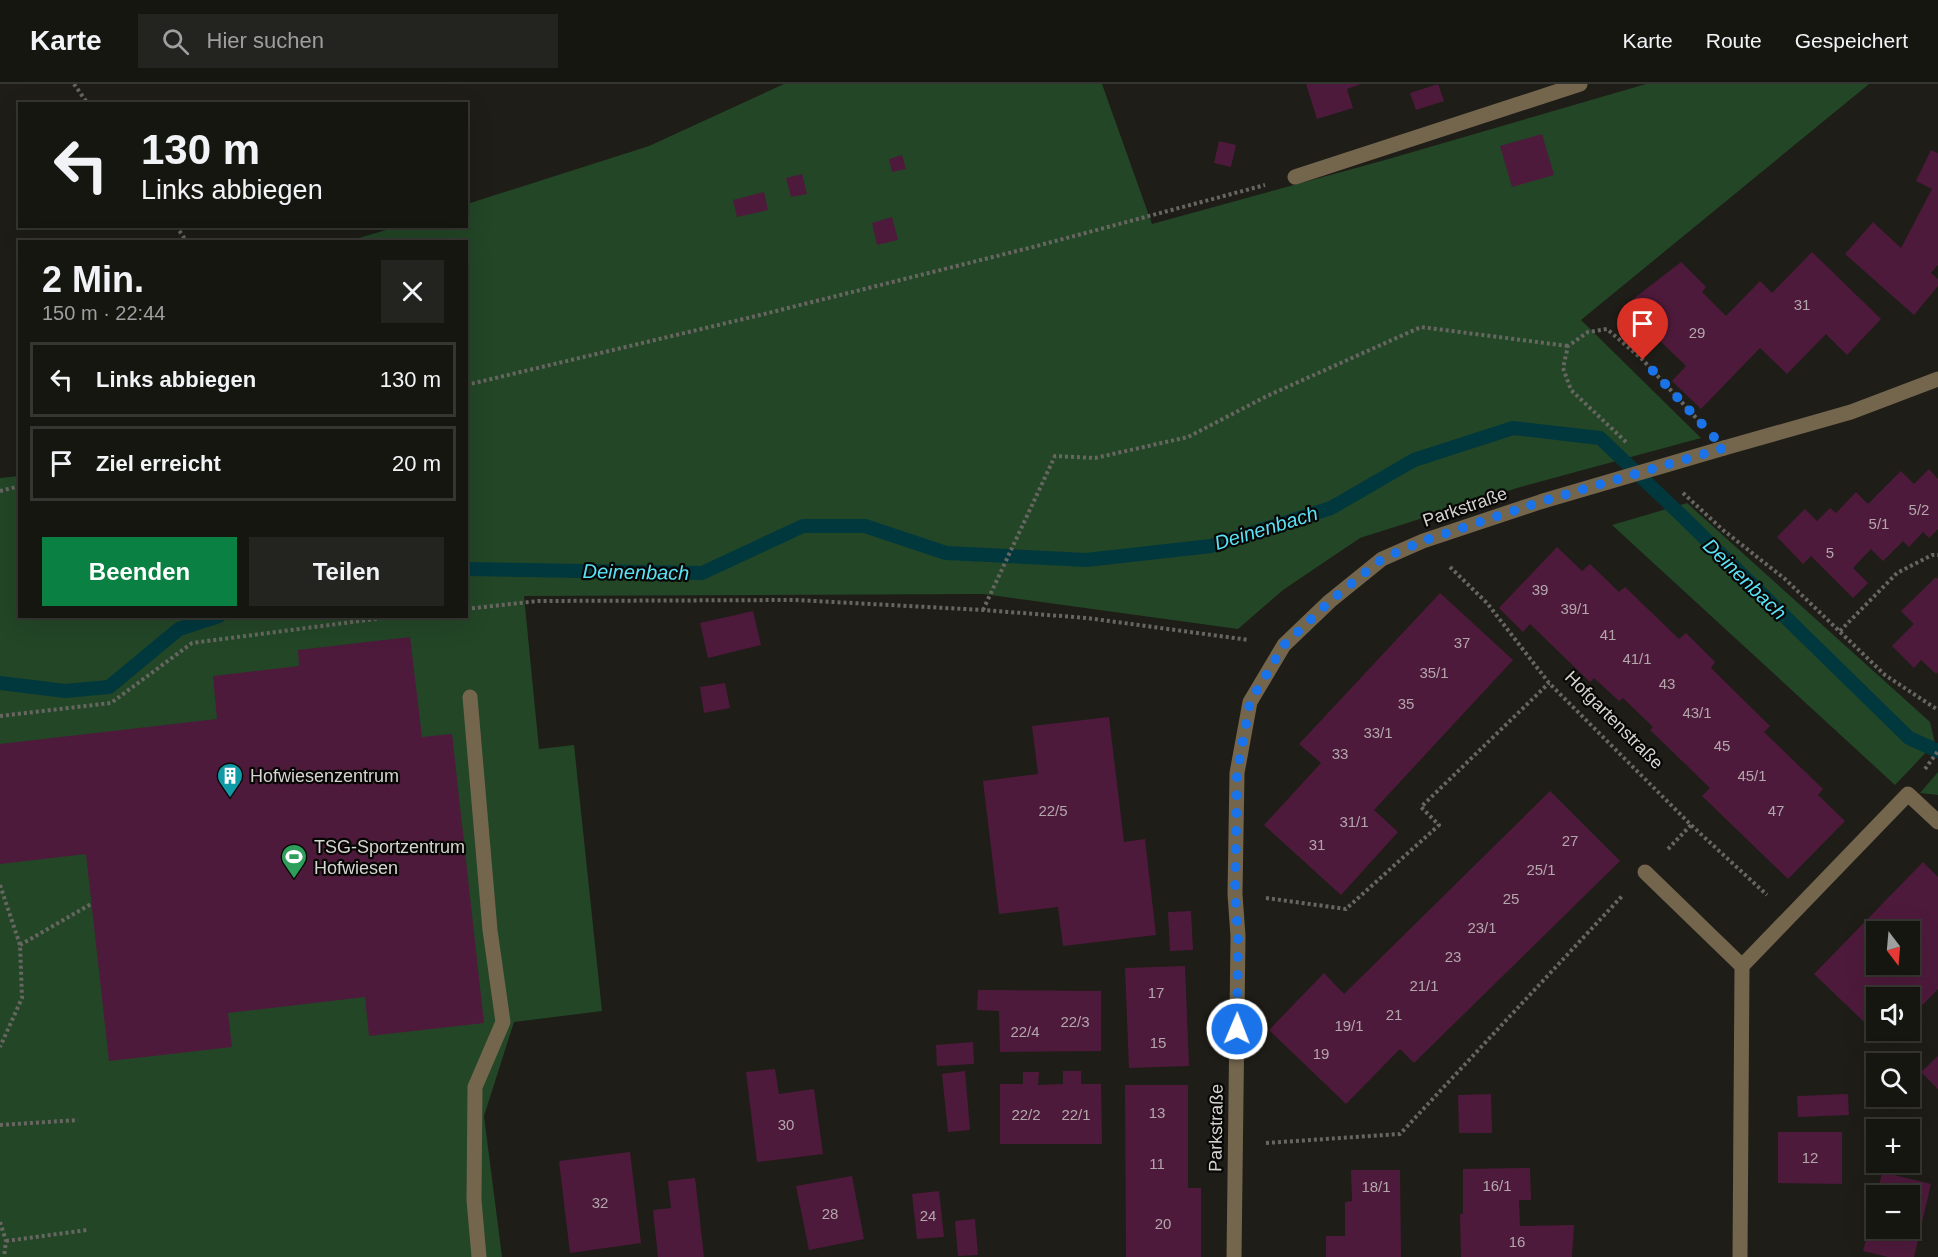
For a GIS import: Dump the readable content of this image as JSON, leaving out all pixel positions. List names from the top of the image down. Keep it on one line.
{"streets":{"street":["Parkstraße"],"path":["Hofgartenstraße"]},"crossings":[["Parkstraße","Hofgartenstraße"]],"water":["Deinenbach"],"places":{"building":["Hofwiesenzentrum"],"sports":["TSG-Sportzentrum Hofwiesen"]},"house_numbers":["31","29","5/2","5/1","5","39","39/1","41","37","41/1","35/1","43","35","43/1","33/1","45","33","45/1","22/5","47","31/1","27","31","25/1","25","23/1","23","21/1","17","21","22/3","19/1","22/4","15","19","13","22/2","22/1","30","12","11","16/1","18/1","32","28","24","20","16"],"north":"bottom","page":{"header":"Karte","search":"Hier suchen","nav":["Karte","Route","Gespeichert"],"turn":["130 m","Links abbiegen"],"heading":["2 Min.","150 m · 22:44"],"list":[{"name":"Links abbiegen","value":"130 m"},{"name":"Ziel erreicht","value":"20 m"}],"buttons":["Beenden","Teilen"],"map_buttons":["+","−"]}}
